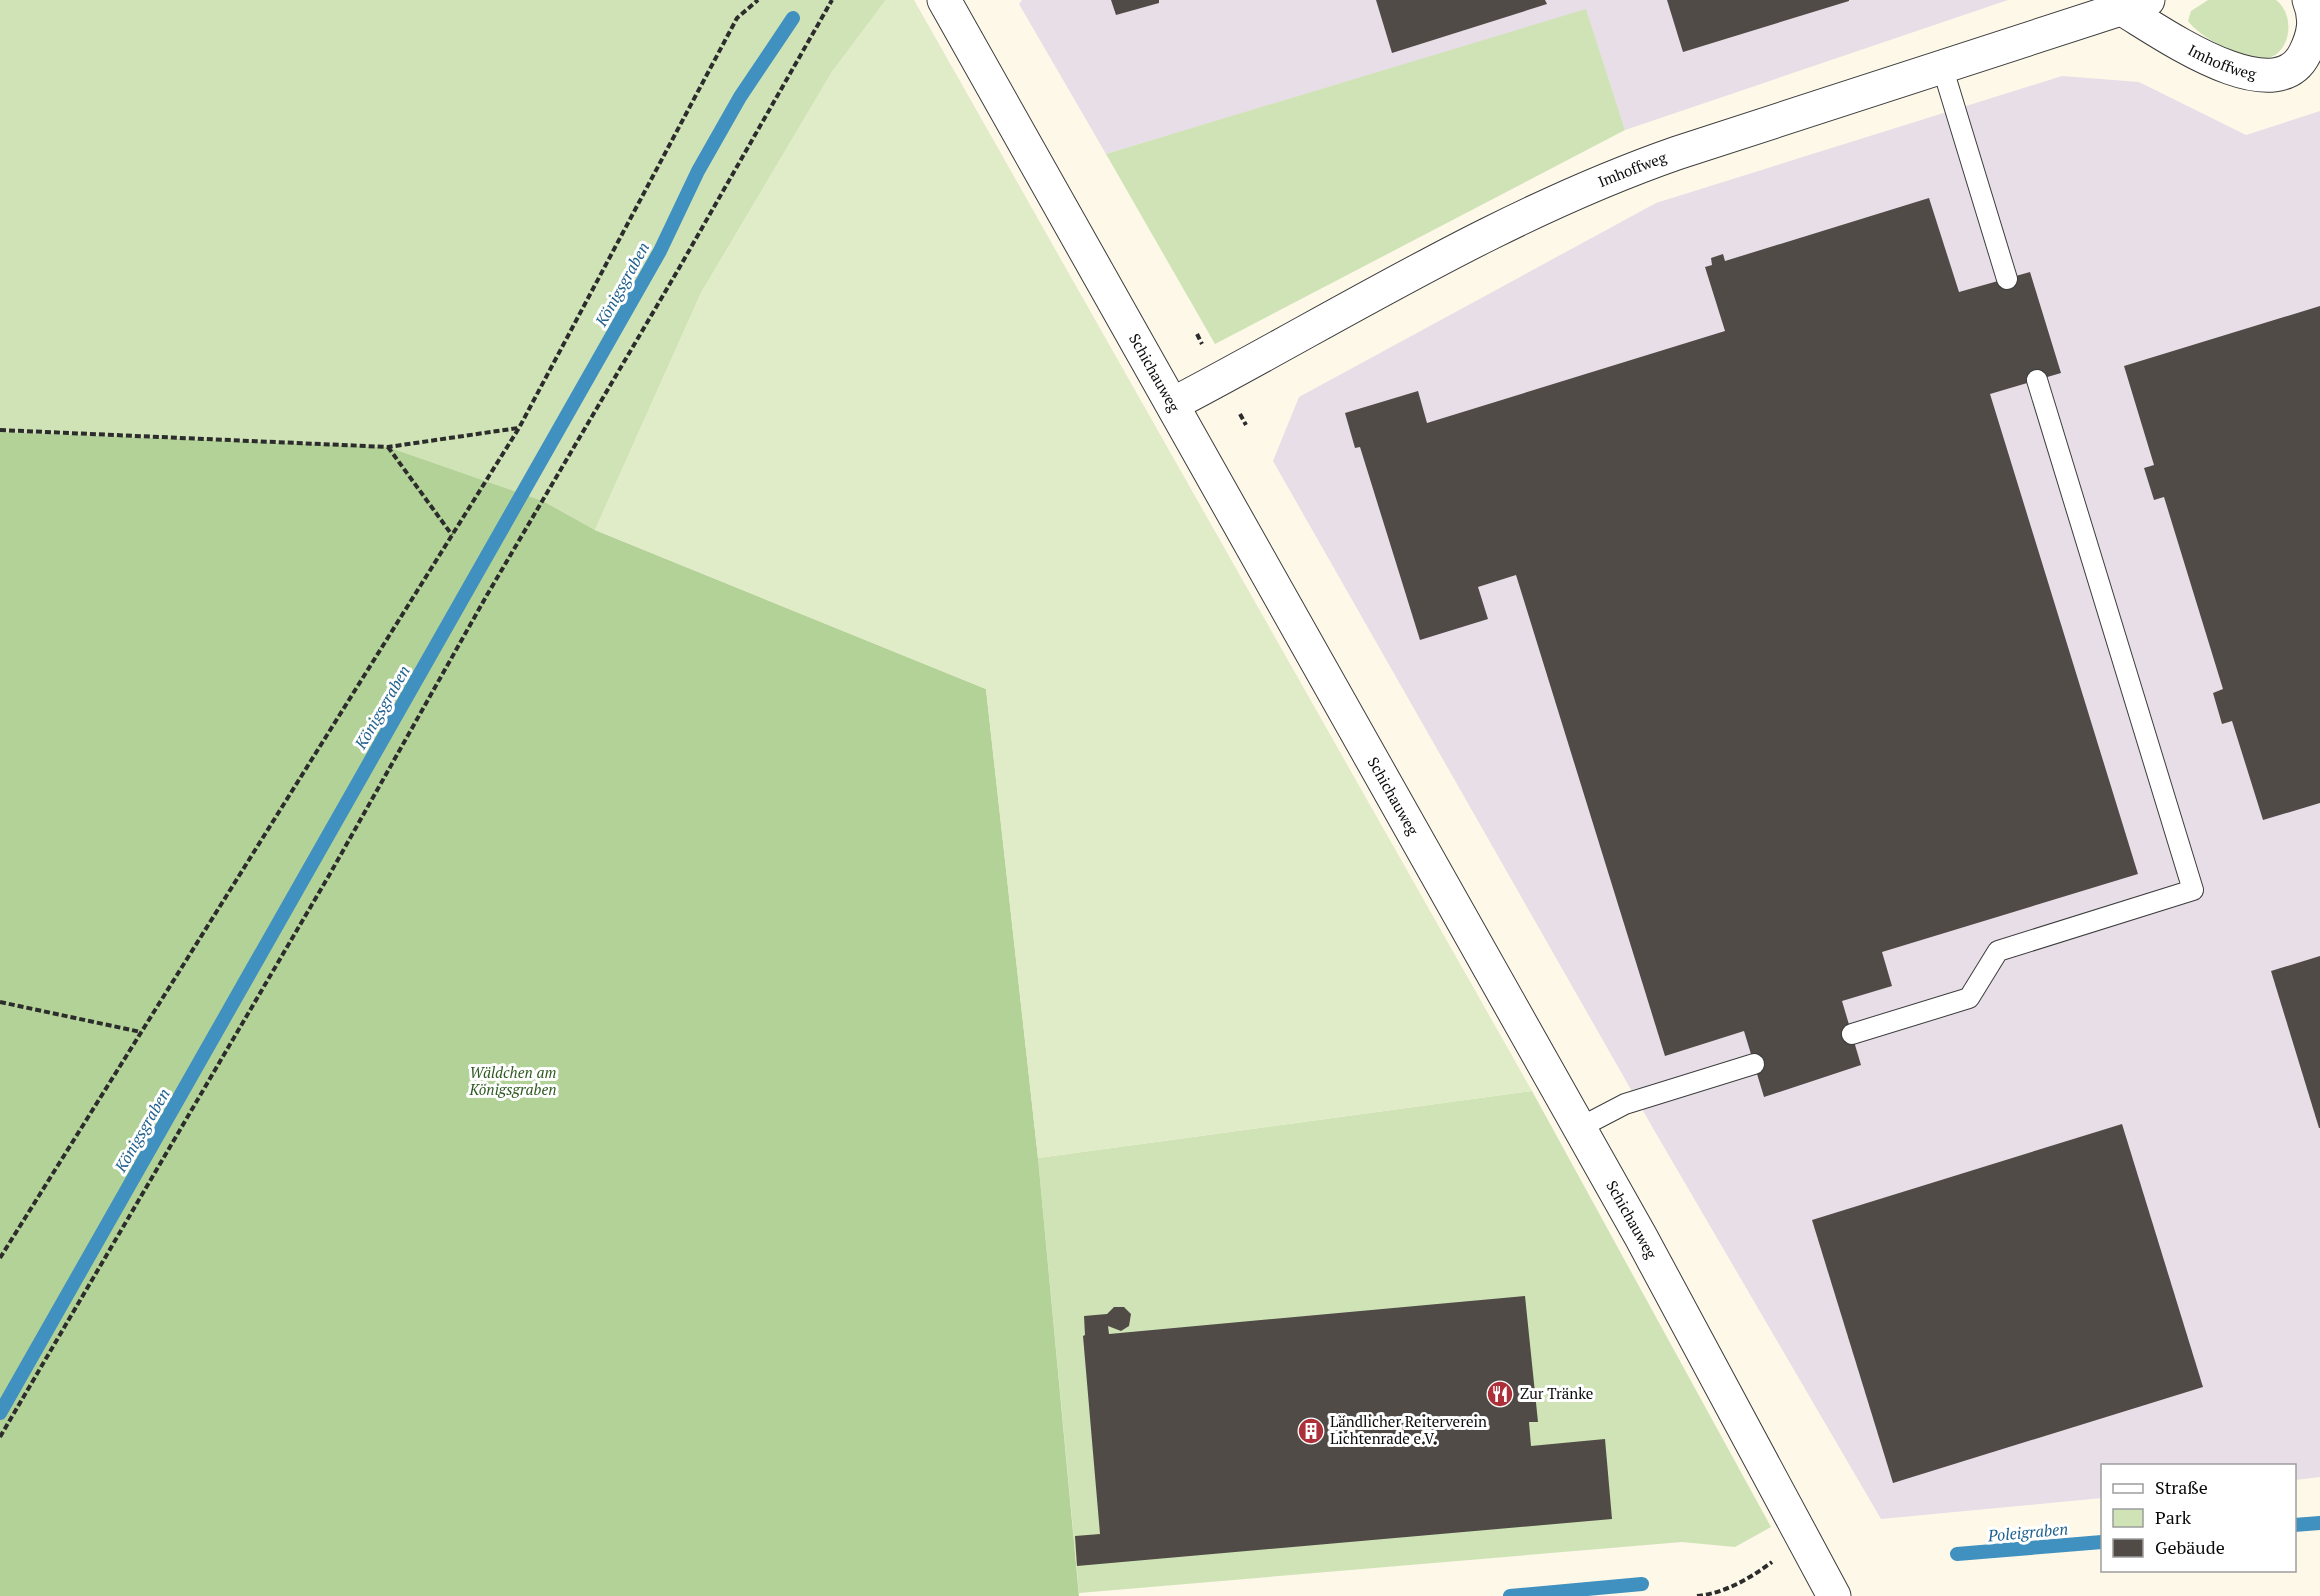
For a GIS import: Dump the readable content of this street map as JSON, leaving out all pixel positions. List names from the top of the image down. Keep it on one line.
{"streets":{"street":["Imhoffweg","Schichauweg"]},"crossings":[["Imhoffweg","Schichauweg"]],"water":["Königsgraben","Poleigraben"],"parks":["Wäldchen am Königsgraben"],"places":{"restaurant":["Zur Tränke"],"building":["Ländlicher Reiterverein Lichtenrade e.V."]},"legend":["Straße","Park","Gebäude"]}
